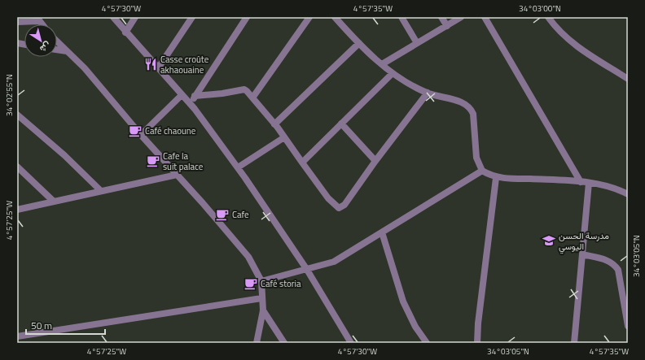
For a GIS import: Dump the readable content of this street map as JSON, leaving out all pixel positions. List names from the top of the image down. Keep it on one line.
{"places":{"restaurant":["Casse croûte akhaouaine"],"cafe":["Café chaoune","Cafe la suit palace","Cafe","Café storia"],"school or university":["مدرسة الحسن اليوسي"]},"scale_bar":"50 m","north":"bottom right","coordinates":["4°57'30\"W","4°57'35\"W","34°03'00\"N","34°02'55\"N","4°57'25\"W","34°03'05\"N"]}
